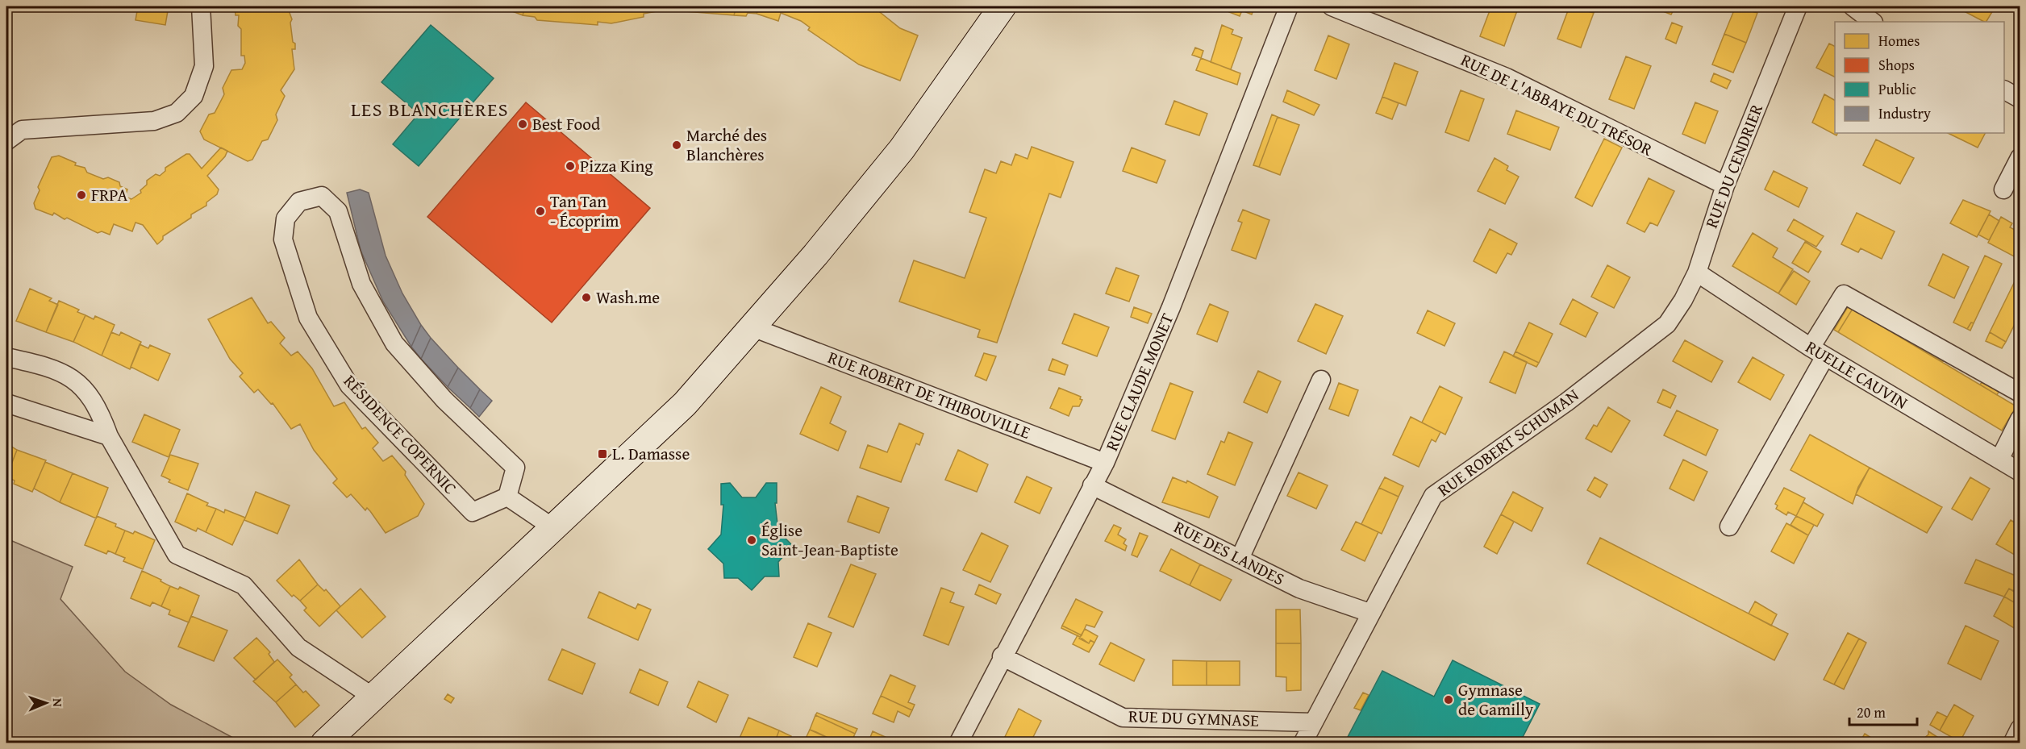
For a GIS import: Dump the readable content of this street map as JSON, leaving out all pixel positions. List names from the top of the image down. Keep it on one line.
{"streets":{"street":["RUE DE L'ABBAYE DU TRÉSOR","RUE DU CENDRIER","RUELLE CAUVIN","RUE CLAUDE MONET","RUE ROBERT DE THIBOUVILLE","RÉSIDENCE COPERNIC","RUE ROBERT SCHUMAN","RUE DES LANDES","RUE DU GYMNASE"]},"crossings":[["RUE DE L'ABBAYE DU TRÉSOR","RUE DU CENDRIER"],["RUE DU CENDRIER","RUELLE CAUVIN"],["RUE DU CENDRIER","RUE ROBERT SCHUMAN"],["RUE CLAUDE MONET","RUE ROBERT DE THIBOUVILLE"],["RUE CLAUDE MONET","RUE DES LANDES"],["RUE CLAUDE MONET","RUE DU GYMNASE"],["RUE ROBERT SCHUMAN","RUE DES LANDES"],["RUE ROBERT SCHUMAN","RUE DU GYMNASE"]],"districts":["LES BLANCHÈRES"],"places":{"other":["Best Food","Marché des Blanchères","Pizza King","FRPA","Tan Tan - Écoprim","Wash.me","Église Saint-Jean-Baptiste","Gymnase de Gamilly"],"transit":["L. Damasse"]},"legend":["Homes","Shops","Public","Industry"],"scale_bar":"20 m","north":"right"}
